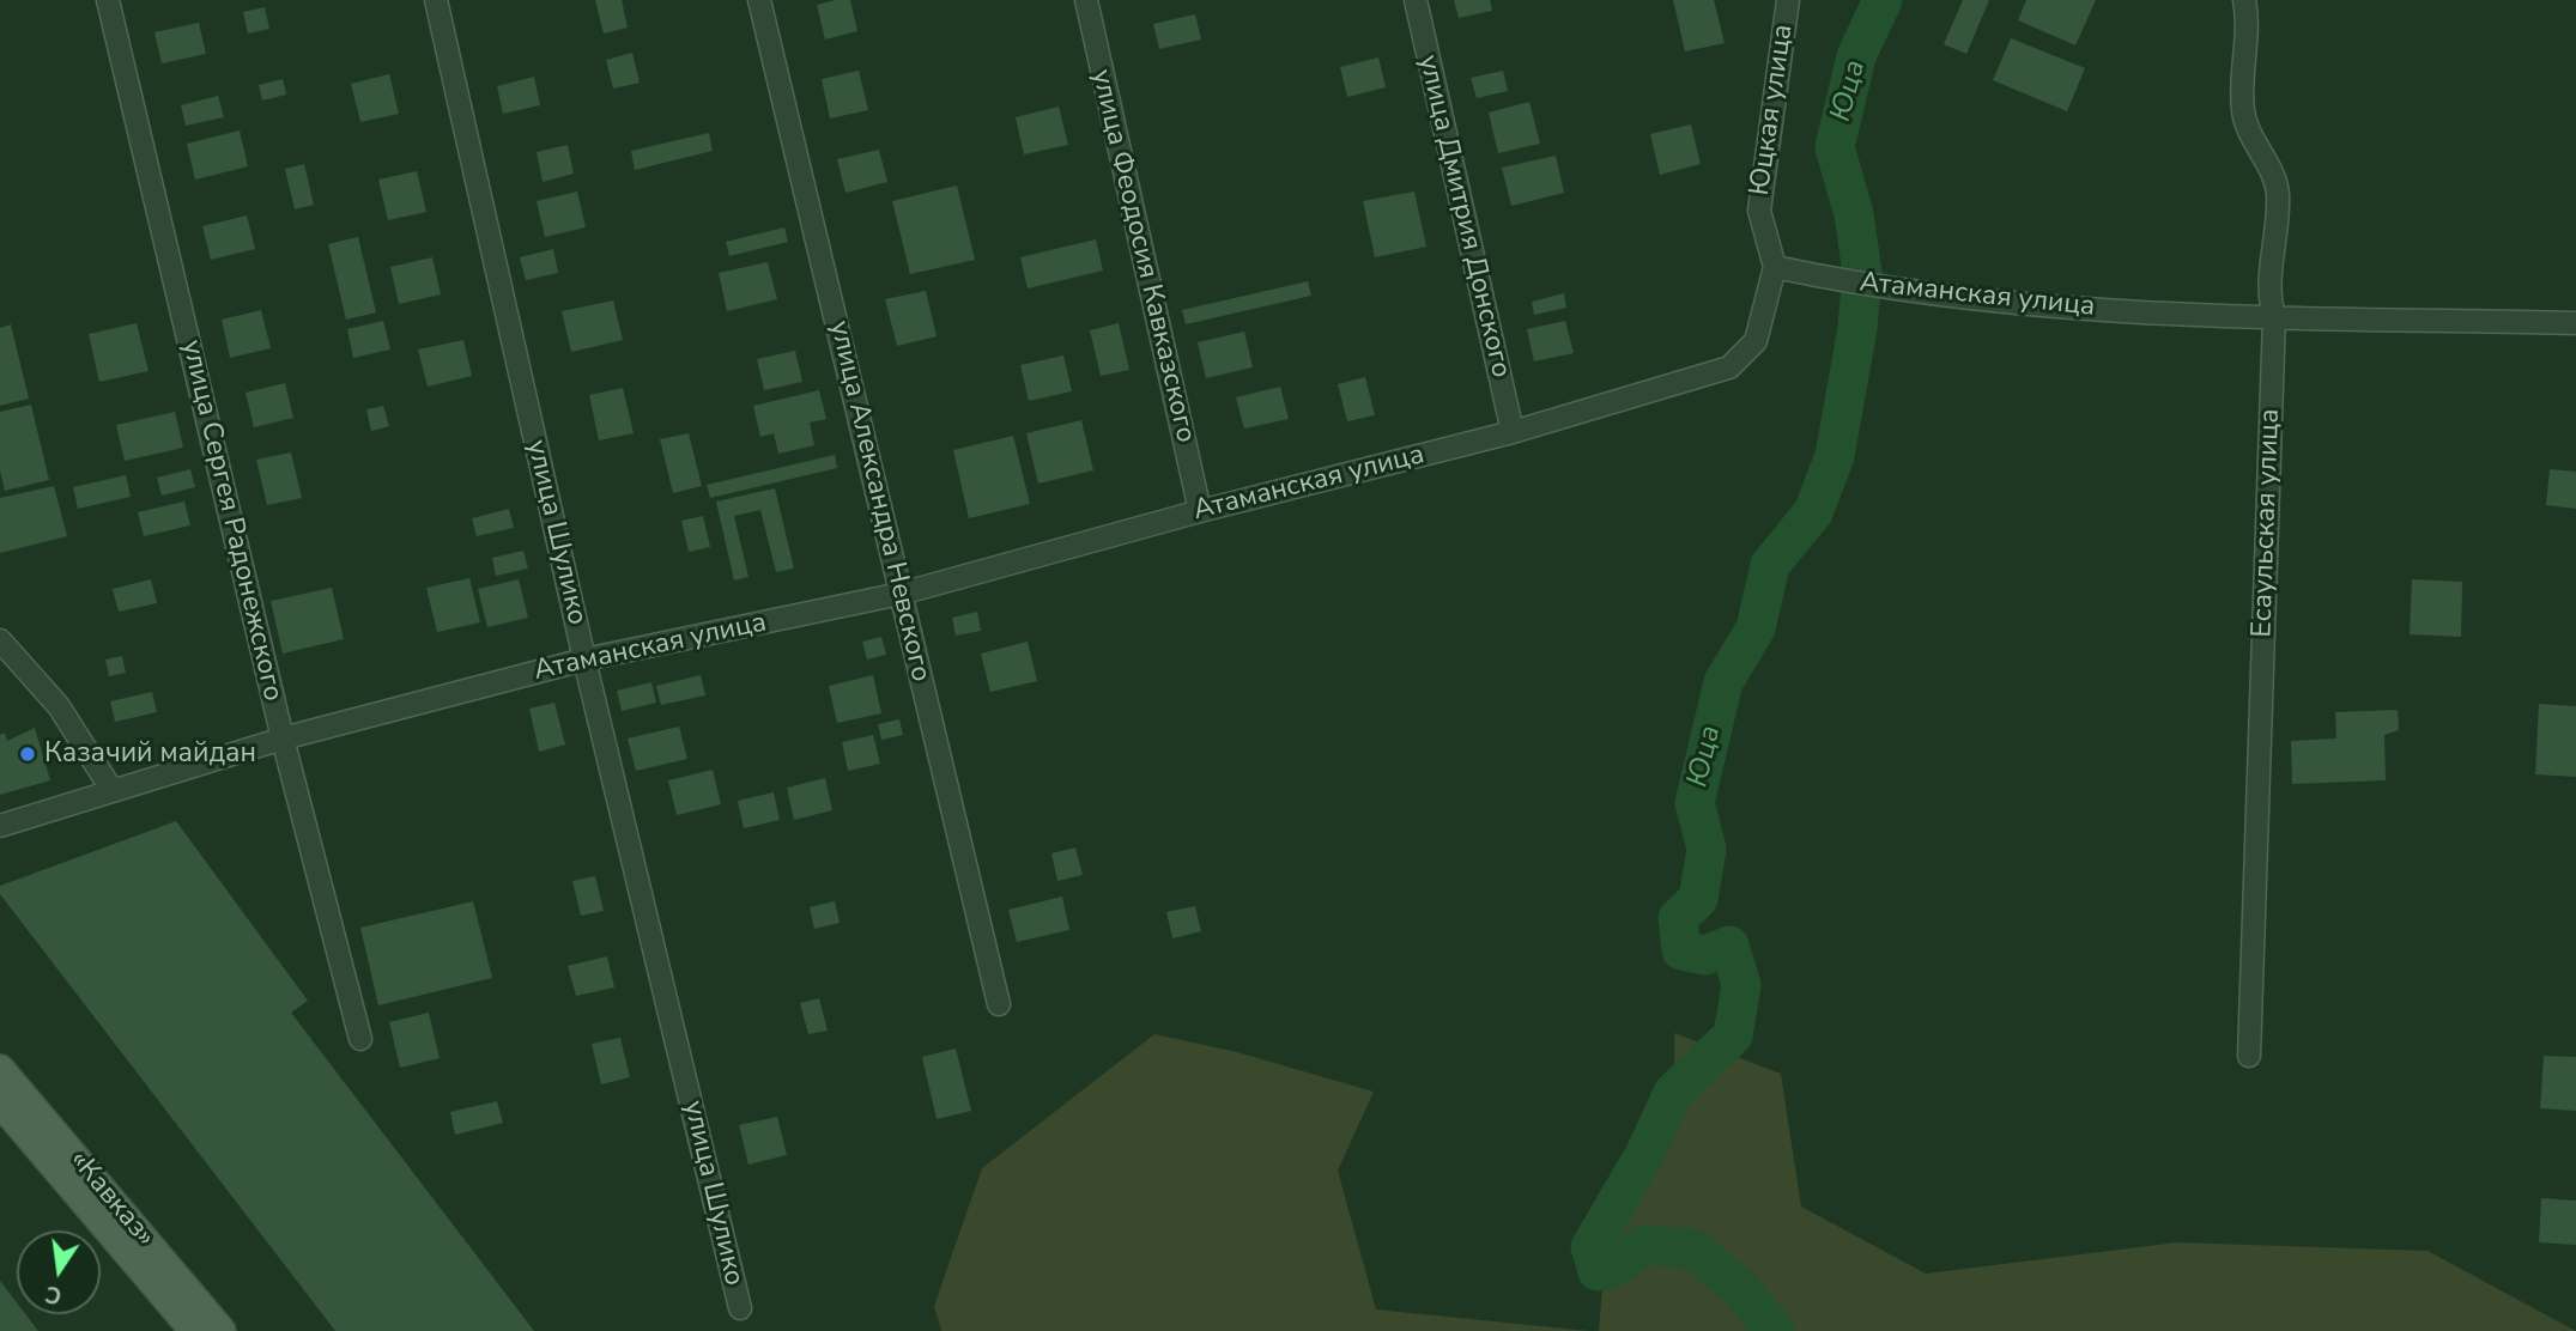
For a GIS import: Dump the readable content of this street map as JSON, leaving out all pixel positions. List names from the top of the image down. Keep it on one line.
{"streets":{"main road":["«Кавказ»"],"street":["Юцкая улица","улица Дмитрия Донского","улица Феодосия Кавказского","Атаманская улица","улица Александра Невского","улица Сергея Радонежского","Есаульская улица","улица Шулико"]},"crossings":[["Юцкая улица","Атаманская улица"],["улица Дмитрия Донского","Атаманская улица"],["улица Феодосия Кавказского","Атаманская улица"],["Атаманская улица","улица Александра Невского"],["Атаманская улица","улица Сергея Радонежского"],["Атаманская улица","Есаульская улица"],["Атаманская улица","улица Шулико"]],"water":["Юца"],"places":["Казачий майдан"],"north":"bottom"}
